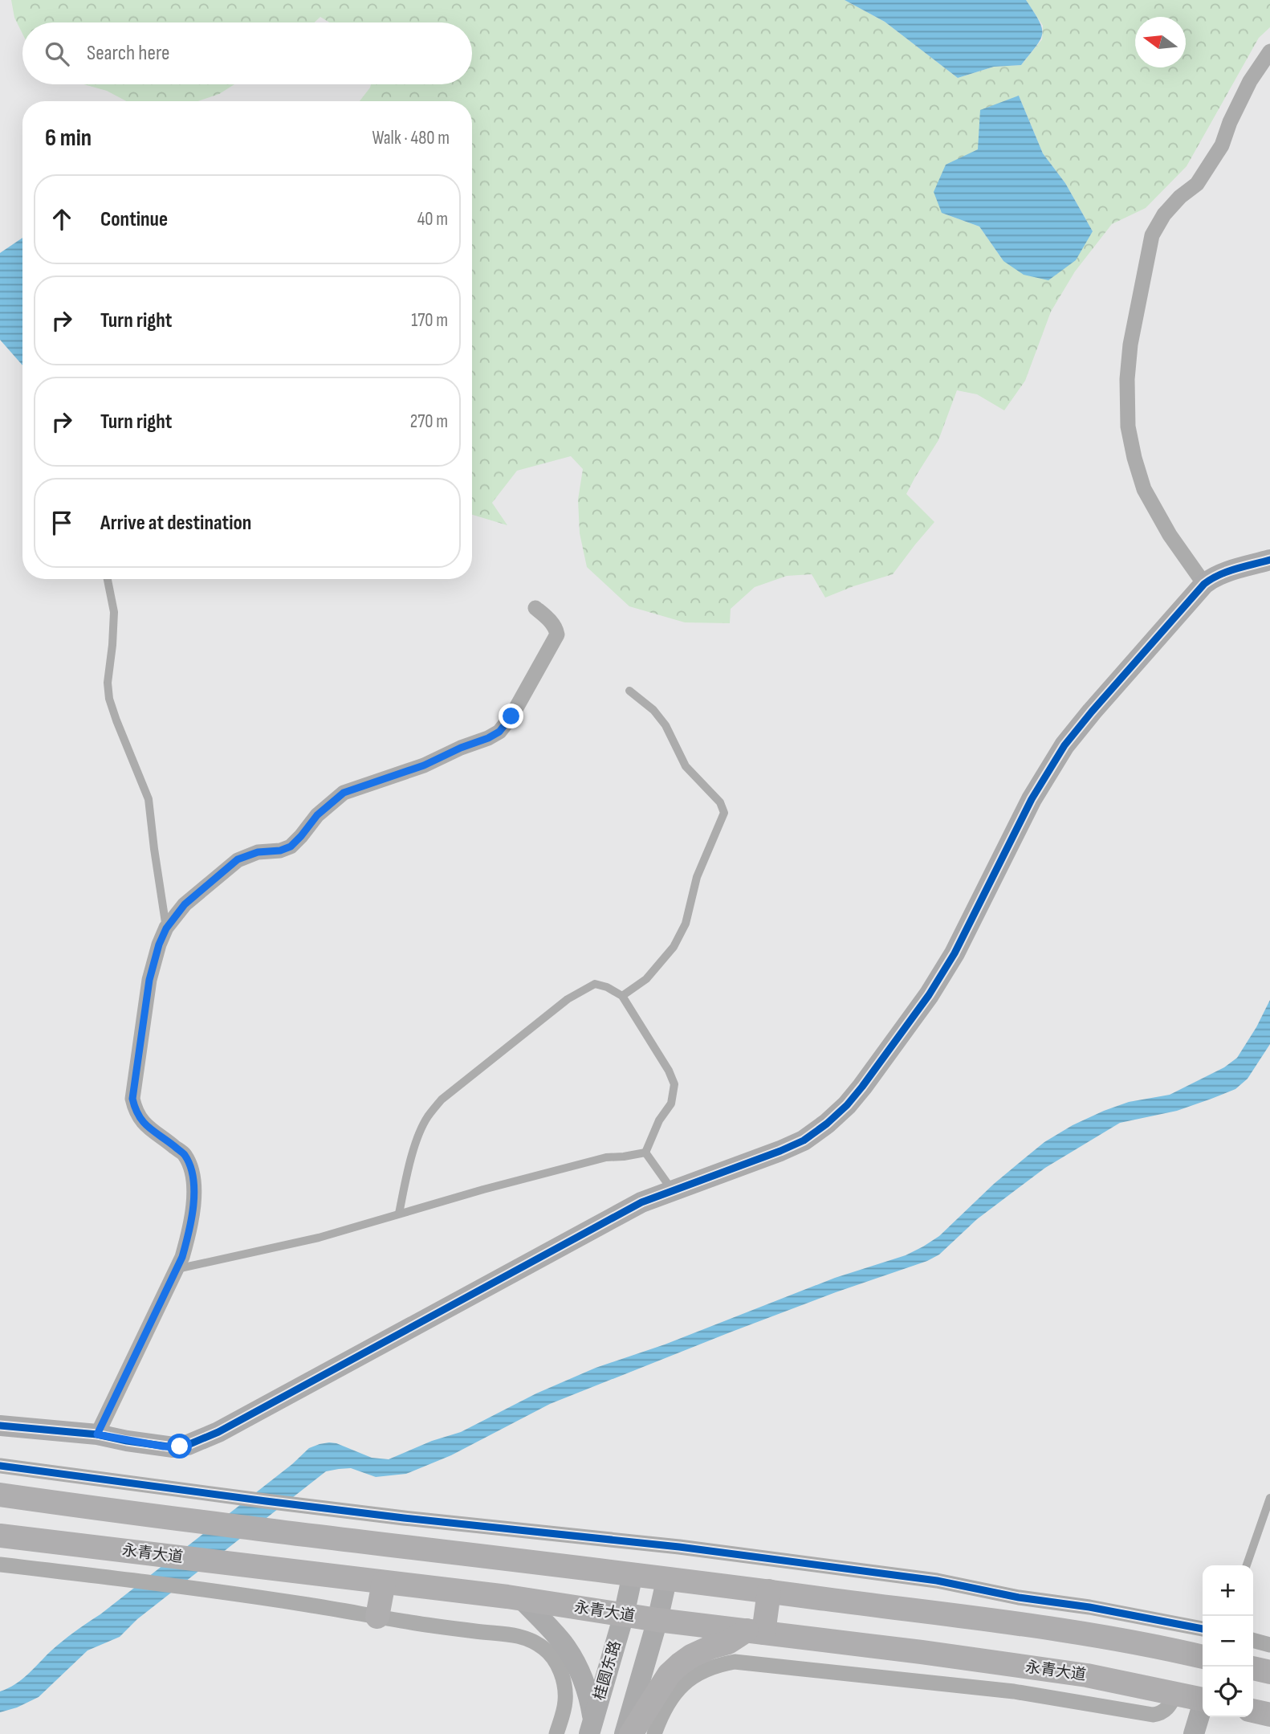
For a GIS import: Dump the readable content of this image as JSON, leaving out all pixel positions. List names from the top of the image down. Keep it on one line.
{"streets":{"main road":["永青大道"],"street":["桂圆东路"]},"crossings":[["永青大道","桂圆东路"]],"north":"left","page":{"search":"Search here","heading":["6 min","Walk · 480 m"],"list":[["Continue","40 m"],["Turn right","170 m"],["Turn right","270 m"],"Arrive at destination"],"map_buttons":["+","−"]}}
